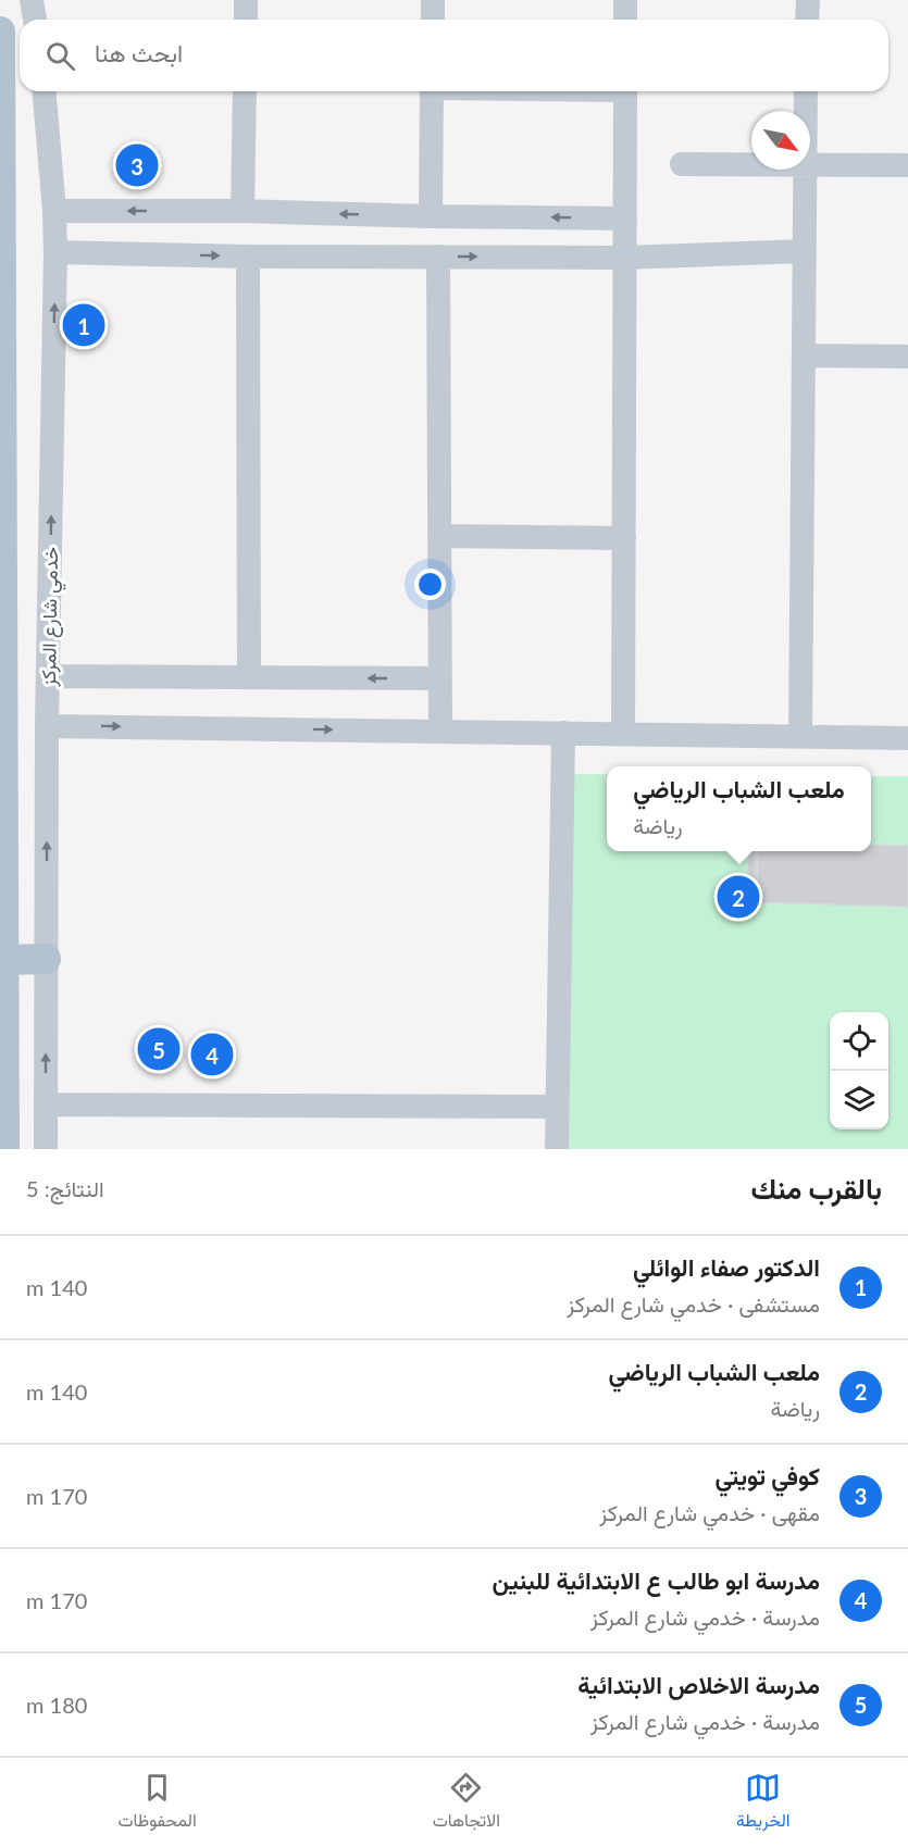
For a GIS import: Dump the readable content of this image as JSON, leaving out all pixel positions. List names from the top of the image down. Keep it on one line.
{"streets":{"street":["خدمي شارع المركز"]},"north":"bottom right","page":{"search":"ابحث هنا","pins":["3","1","2","5","4"],"popup":["ملعب الشباب الرياضي","رياضة"],"heading":["بالقرب منك","النتائج: 5"],"list":[{"mark":"1","name":"الدكتور صفاء الوائلي","note":"مستشفى · خدمي شارع المركز","value":"140 m"},{"mark":"2","name":"ملعب الشباب الرياضي","note":"رياضة","value":"140 m"},{"mark":"3","name":"كوفي تويتي","note":"مقهى · خدمي شارع المركز","value":"170 m"},{"mark":"4","name":"مدرسة ابو طالب ع الابتدائية للبنين","note":"مدرسة · خدمي شارع المركز","value":"170 m"},{"mark":"5","name":"مدرسة الاخلاص الابتدائية","note":"مدرسة · خدمي شارع المركز","value":"180 m"}],"nav":["الخريطة","الاتجاهات","المحفوظات"]}}
